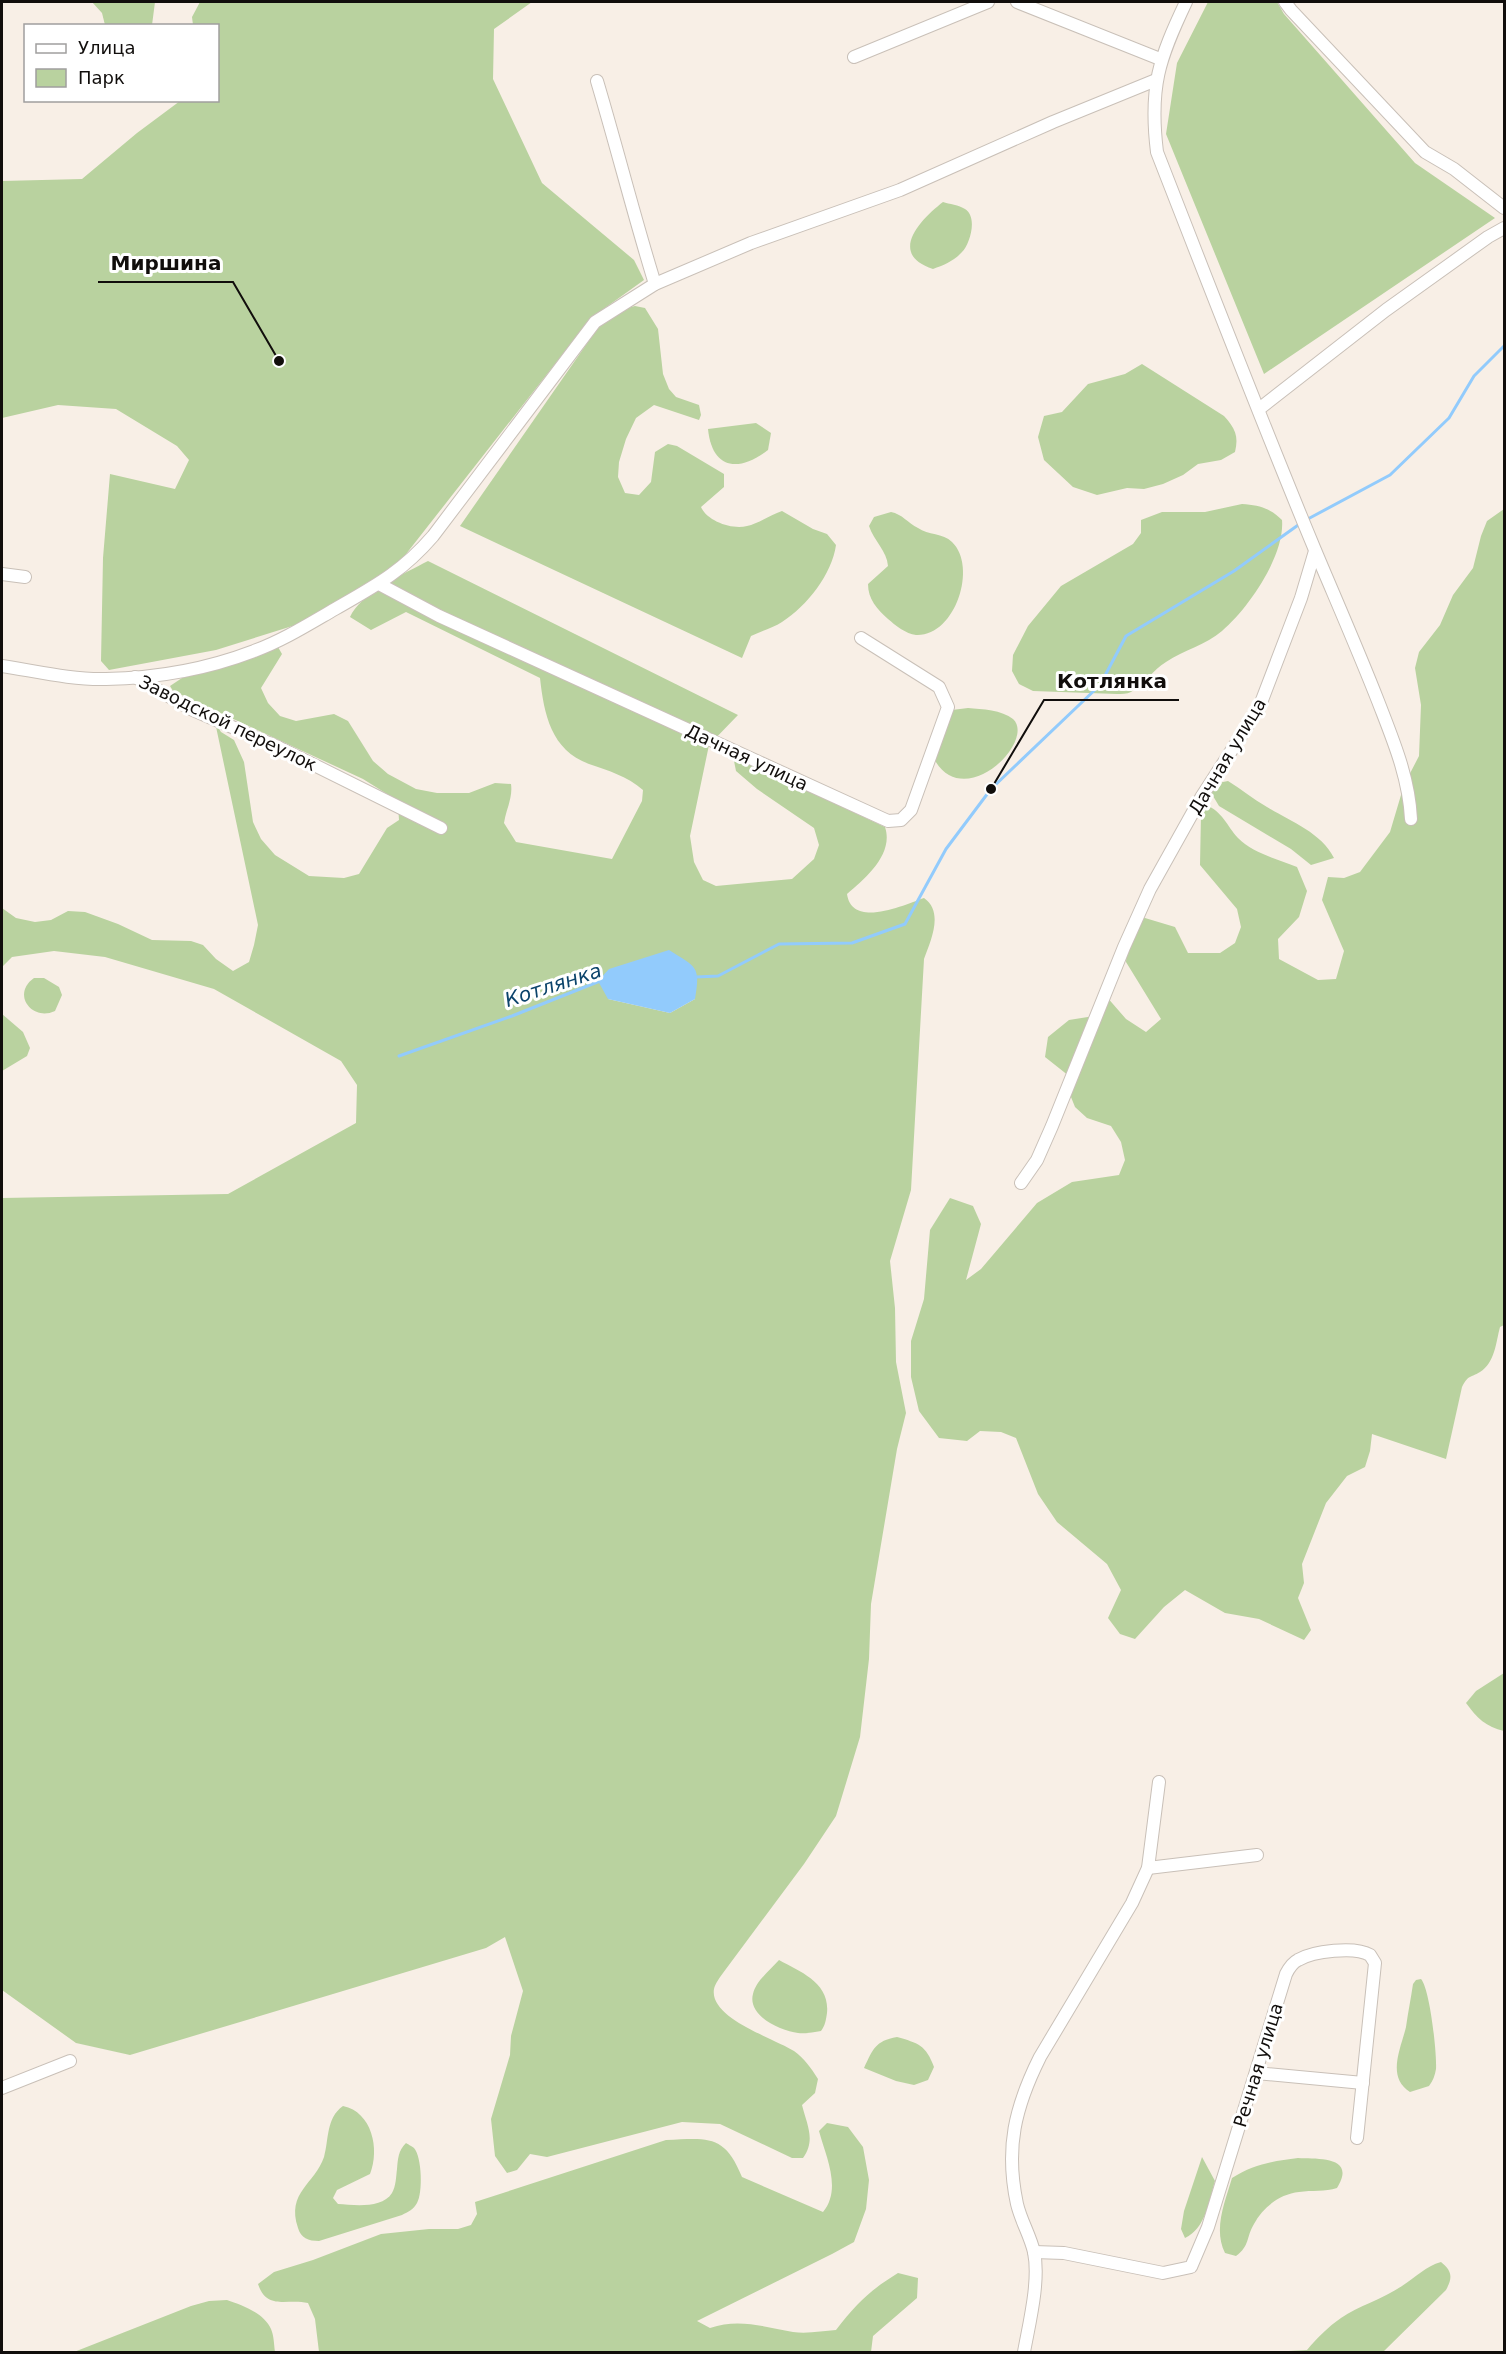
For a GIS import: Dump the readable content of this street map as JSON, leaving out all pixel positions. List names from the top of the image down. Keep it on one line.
{"streets":{"street":["Заводской переулок","Дачная улица","Речная улица"]},"water":["Котлянка"],"places":["Миршина","Котлянка"],"legend":["Улица","Парк"]}
